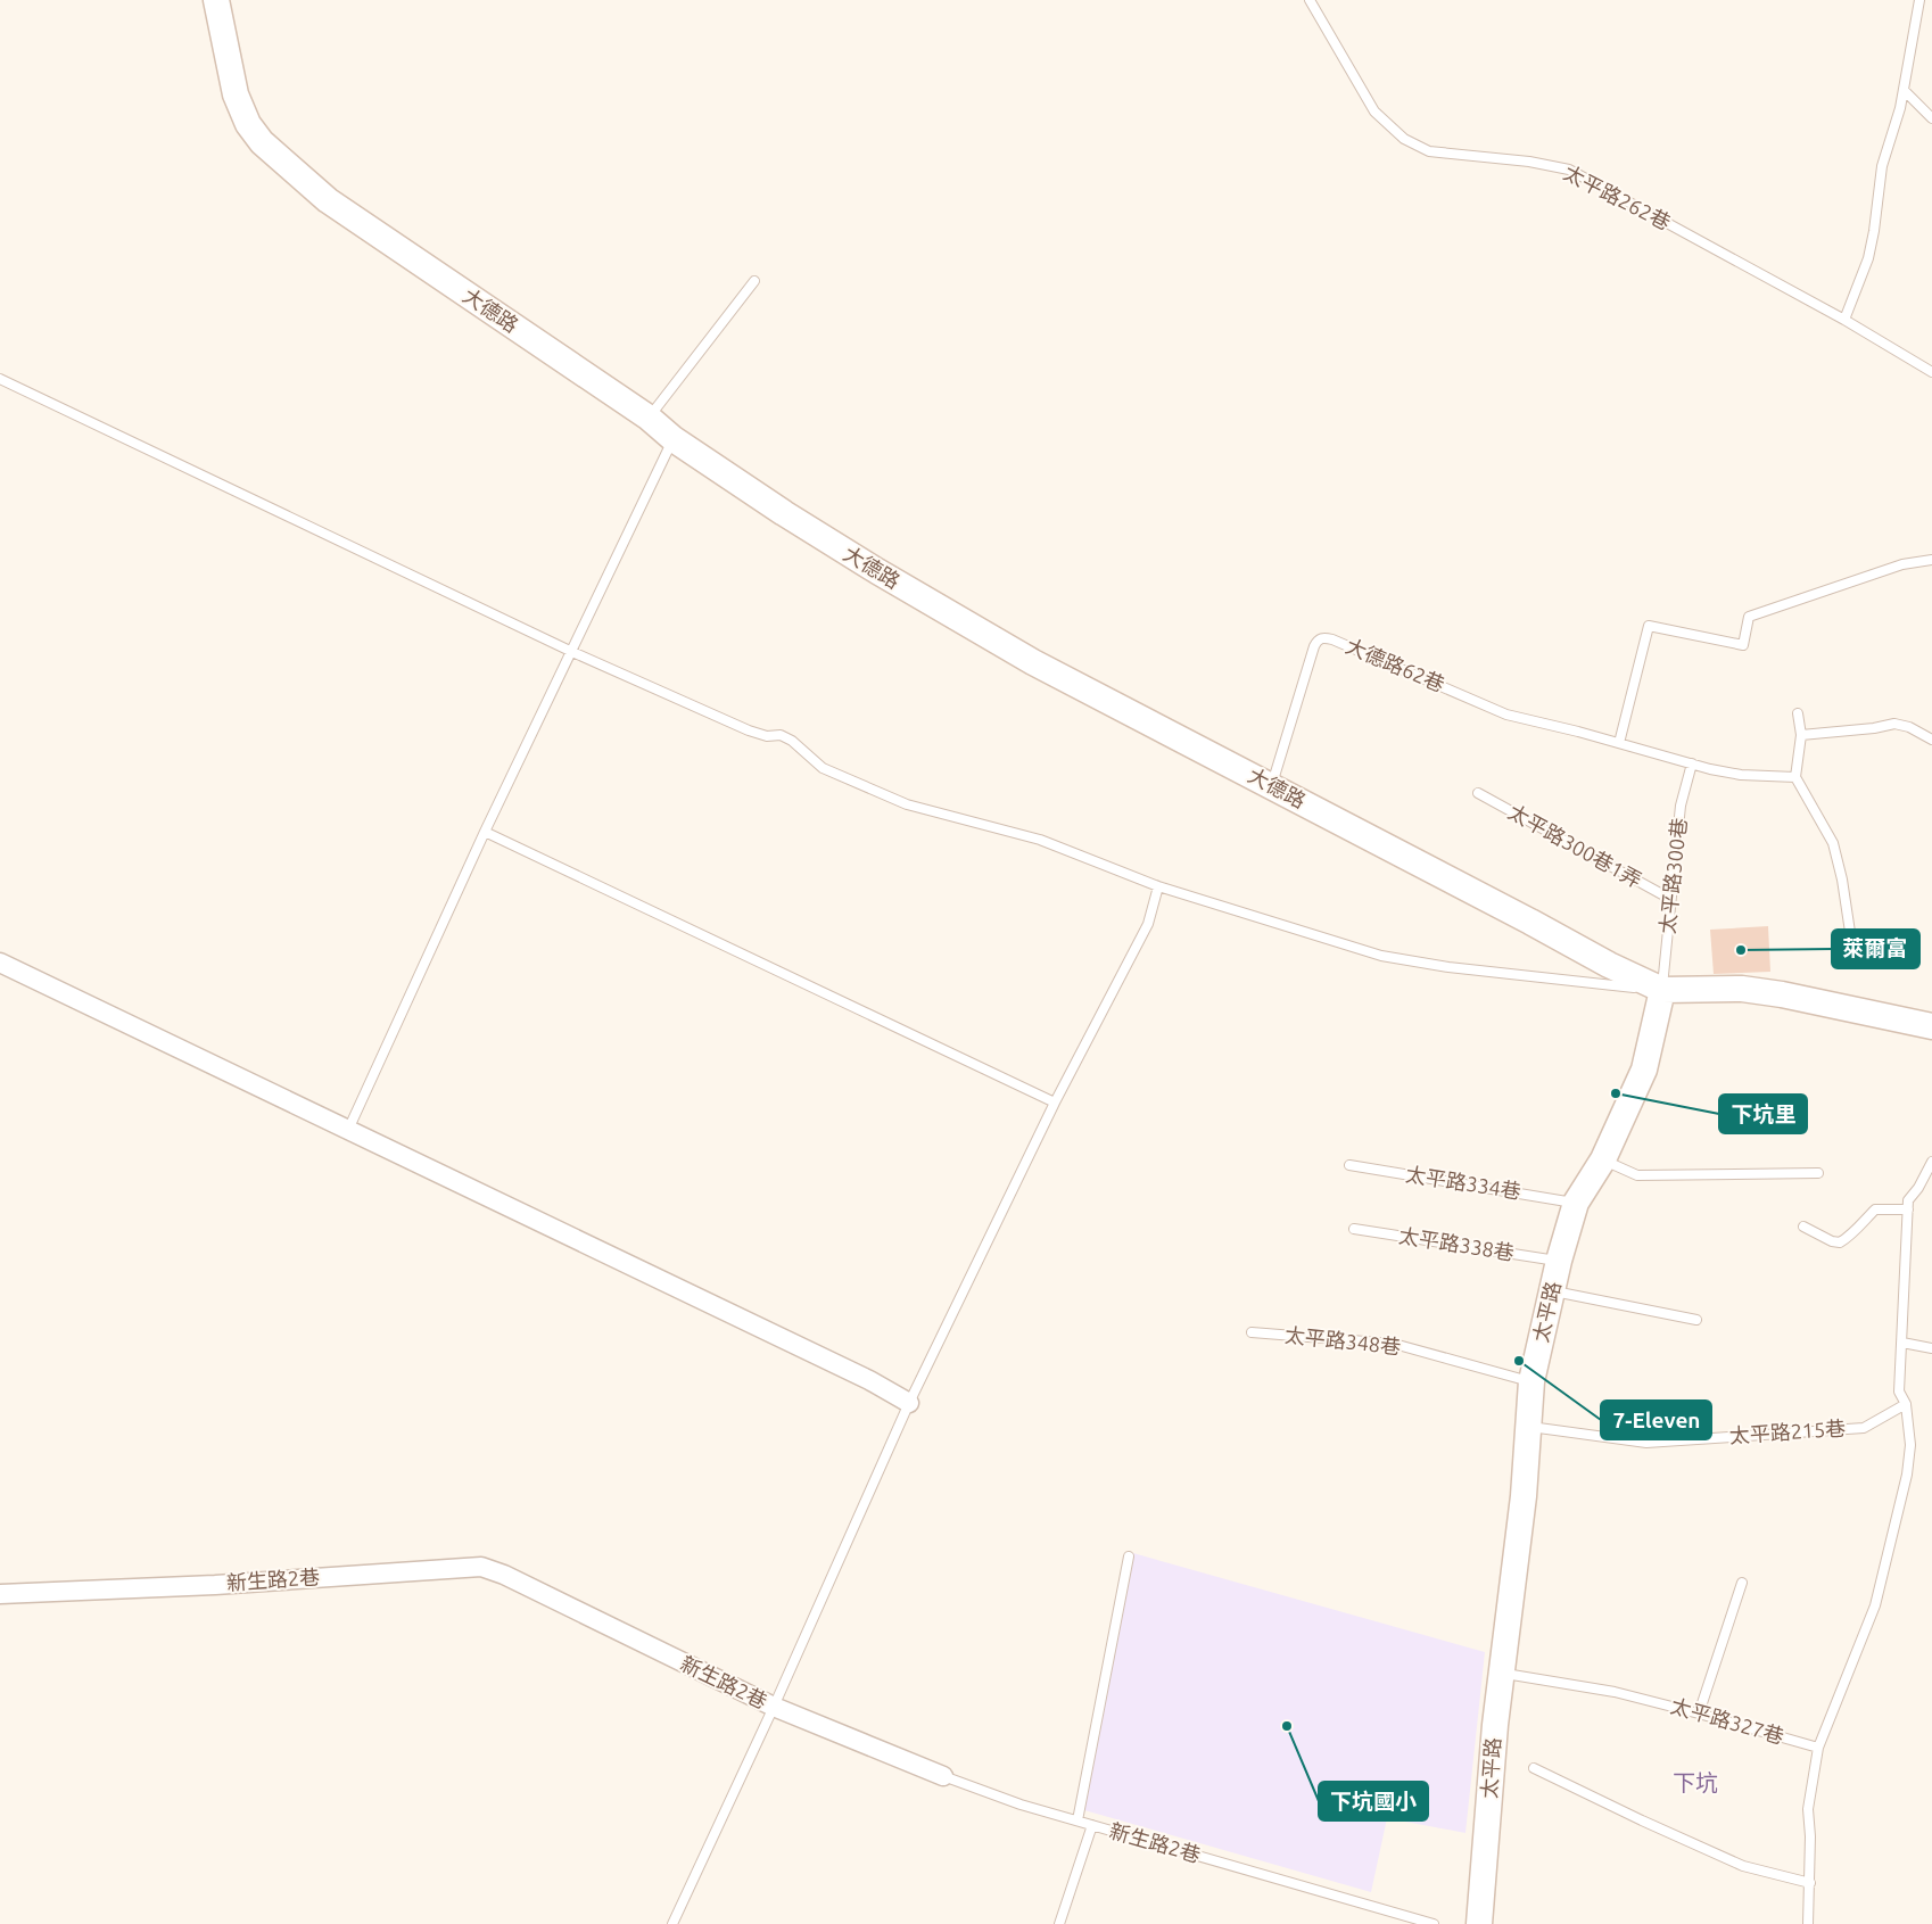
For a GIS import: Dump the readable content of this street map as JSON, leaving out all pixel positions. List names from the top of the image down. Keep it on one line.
{"streets":{"street":["大德路","太平路","新生路2巷"],"lane":["太平路262巷","大德路62巷","太平路300巷1弄","太平路300巷","太平路334巷","太平路338巷","太平路348巷","太平路215巷","太平路327巷"]},"crossings":[["大德路","大德路62巷"],["大德路","太平路300巷"],["大德路","太平路"],["太平路300巷1弄","太平路300巷"],["太平路300巷","太平路"],["太平路334巷","太平路"],["太平路338巷","太平路"],["太平路","太平路348巷"],["太平路","太平路215巷"],["太平路","太平路327巷"]],"districts":["下坑"],"places":["萊爾富","下坑里","7-Eleven","下坑國小"]}
